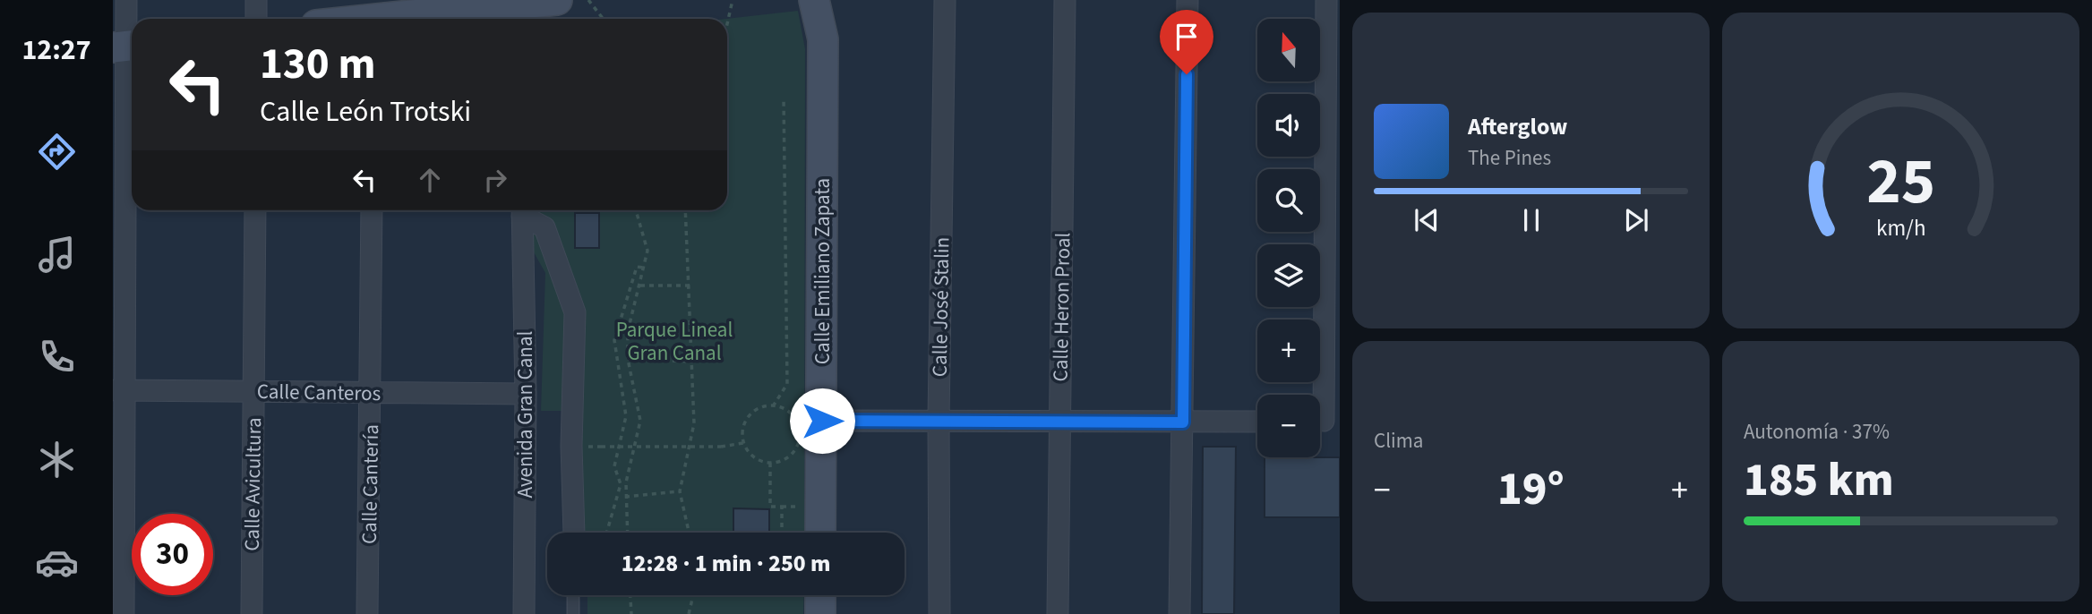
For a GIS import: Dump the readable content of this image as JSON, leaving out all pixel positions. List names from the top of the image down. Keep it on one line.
{"streets":{"street":["Calle Emiliano Zapata","Calle José Stalin","Calle Heron Proal","Calle Canteros","Avenida Gran Canal","Calle Avicultura","Calle Cantería"]},"crossings":[["Calle Canteros","Avenida Gran Canal"],["Calle Canteros","Calle Avicultura"],["Calle Canteros","Calle Cantería"]],"parks":["Parque Lineal Gran Canal"],"north":"top","page":{"tabs":"12:27","map_buttons":["+","−"],"turn":["130 m","Calle León Trotski"],"song":["Afterglow","The Pines"],"tile":["Clima",["Autonomía · 37%","185 km"]],"heat":["−","19°","+"],"limit":"30","trip":"12:28 · 1 min · 250 m","gauge":["25","km/h"]}}
